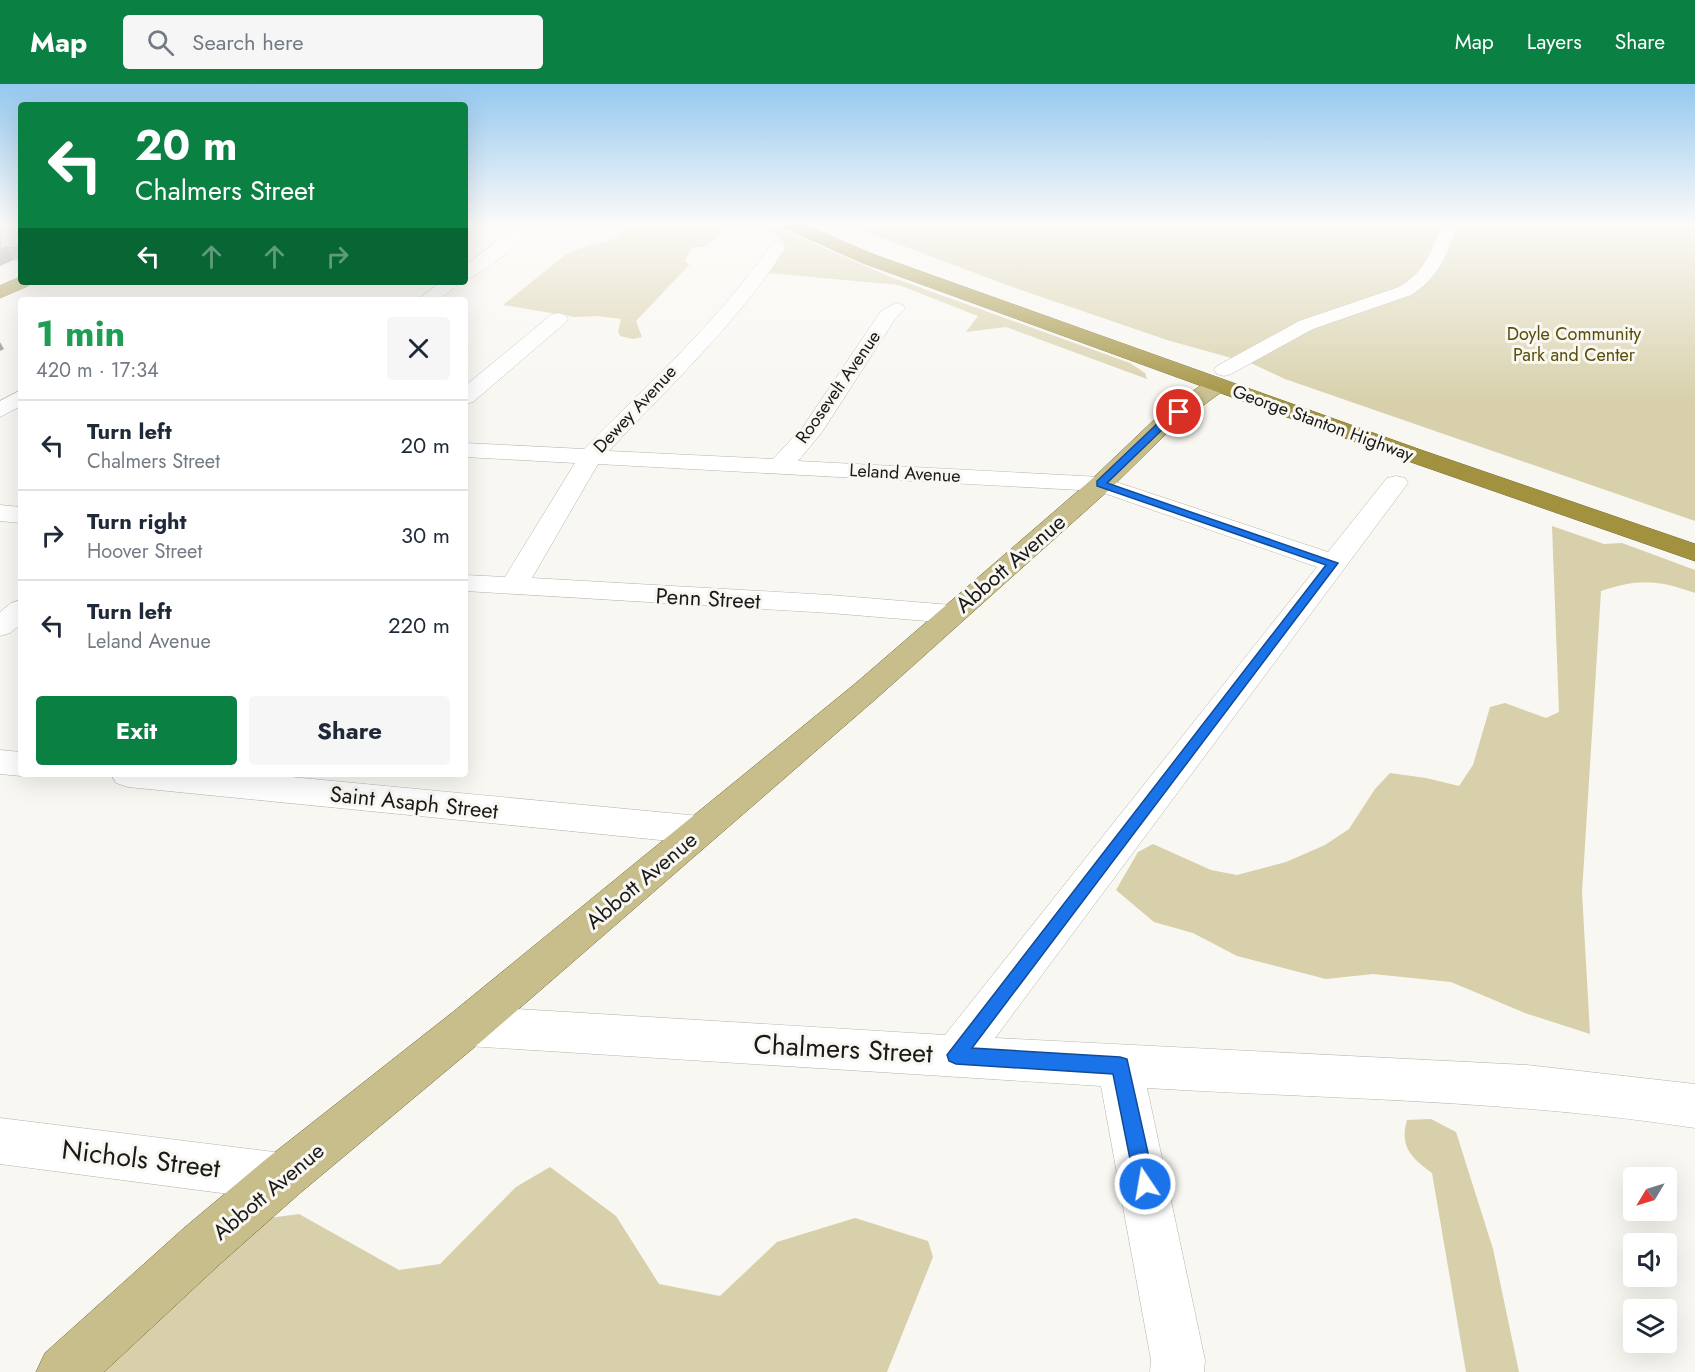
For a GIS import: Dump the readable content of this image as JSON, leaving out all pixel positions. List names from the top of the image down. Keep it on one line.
{"streets":{"highway":["George Stanton Highway"],"main road":["Abbott Avenue"],"street":["Roosevelt Avenue","Dewey Avenue","Leland Avenue","Penn Street","Saint Asaph Street","Chalmers Street","Nichols Street"]},"crossings":[["Roosevelt Avenue","Leland Avenue"],["Dewey Avenue","Leland Avenue"],["Dewey Avenue","Penn Street"],["George Stanton Highway","Abbott Avenue"],["Leland Avenue","Abbott Avenue"],["Abbott Avenue","Penn Street"],["Abbott Avenue","Saint Asaph Street"],["Abbott Avenue","Chalmers Street"],["Abbott Avenue","Nichols Street"]],"parks":["Doyle Community Park and Center"],"north":"bottom left","page":{"header":"Map","search":"Search here","nav":["Map","Layers","Share"],"turn":["20 m","Chalmers Street"],"heading":["1 min","420 m · 17:34"],"list":[{"name":"Turn left","note":"Chalmers Street","value":"20 m"},{"name":"Turn right","note":"Hoover Street","value":"30 m"},{"name":"Turn left","note":"Leland Avenue","value":"220 m"}],"buttons":["Exit","Share"]}}
